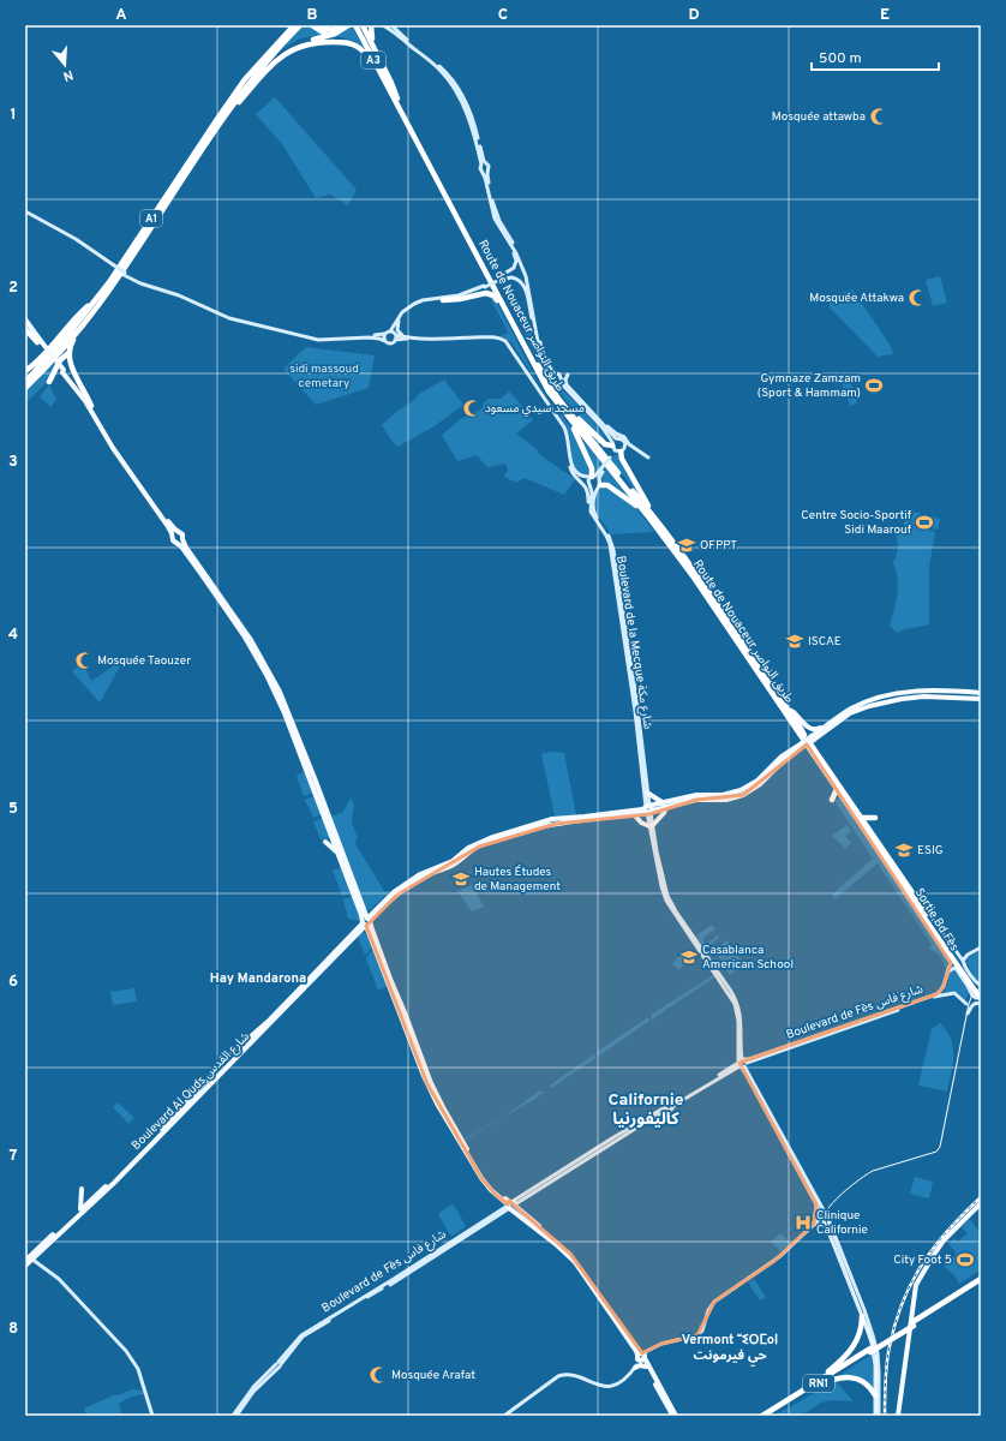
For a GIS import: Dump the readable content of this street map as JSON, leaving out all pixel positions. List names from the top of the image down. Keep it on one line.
{"streets":{"highway":["A3","A1","Route de Nouaceur طريق النواصر","RN1"],"main road":["Boulevard de la Mecque شارع مكة","Sortie Bd Fès","Boulevard de Fès شارع فاس","Boulevard Al Quds شارع القدس"]},"crossings":[["A3","Route de Nouaceur طريق النواصر"],["Route de Nouaceur طريق النواصر","Sortie Bd Fès"],["Boulevard de la Mecque شارع مكة","Boulevard de Fès شارع فاس"],["Boulevard de la Mecque شارع مكة","Boulevard Al Quds شارع القدس"],["Sortie Bd Fès","Boulevard de Fès شارع فاس"]],"districts":["Hay Mandarona","Californie كاليفورنيا","Vermont ⵯⵉⵔⵎoⵏ حي فيرمونت"],"parks":["sidi massoud cemetary"],"places":{"mosque":["Mosquée attawba","Mosquée Attakwa","مسجد سيدي مسعود","Mosquée Taouzer","Mosquée Arafat"],"sports":["Gymnaze Zamzam (Sport & Hammam)","Centre Socio-Sportif Sidi Maarouf","City Foot 5"],"school or university":["OFPPT","ISCAE","ESIG","Hautes Études de Management","Casablanca American School"],"hospital":["Clinique Californie"]},"scale_bar":"500 m","north":"bottom","grid":{"columns":["A","B","C","D","E"],"rows":["1","2","3","4","5","6","7","8"]}}
